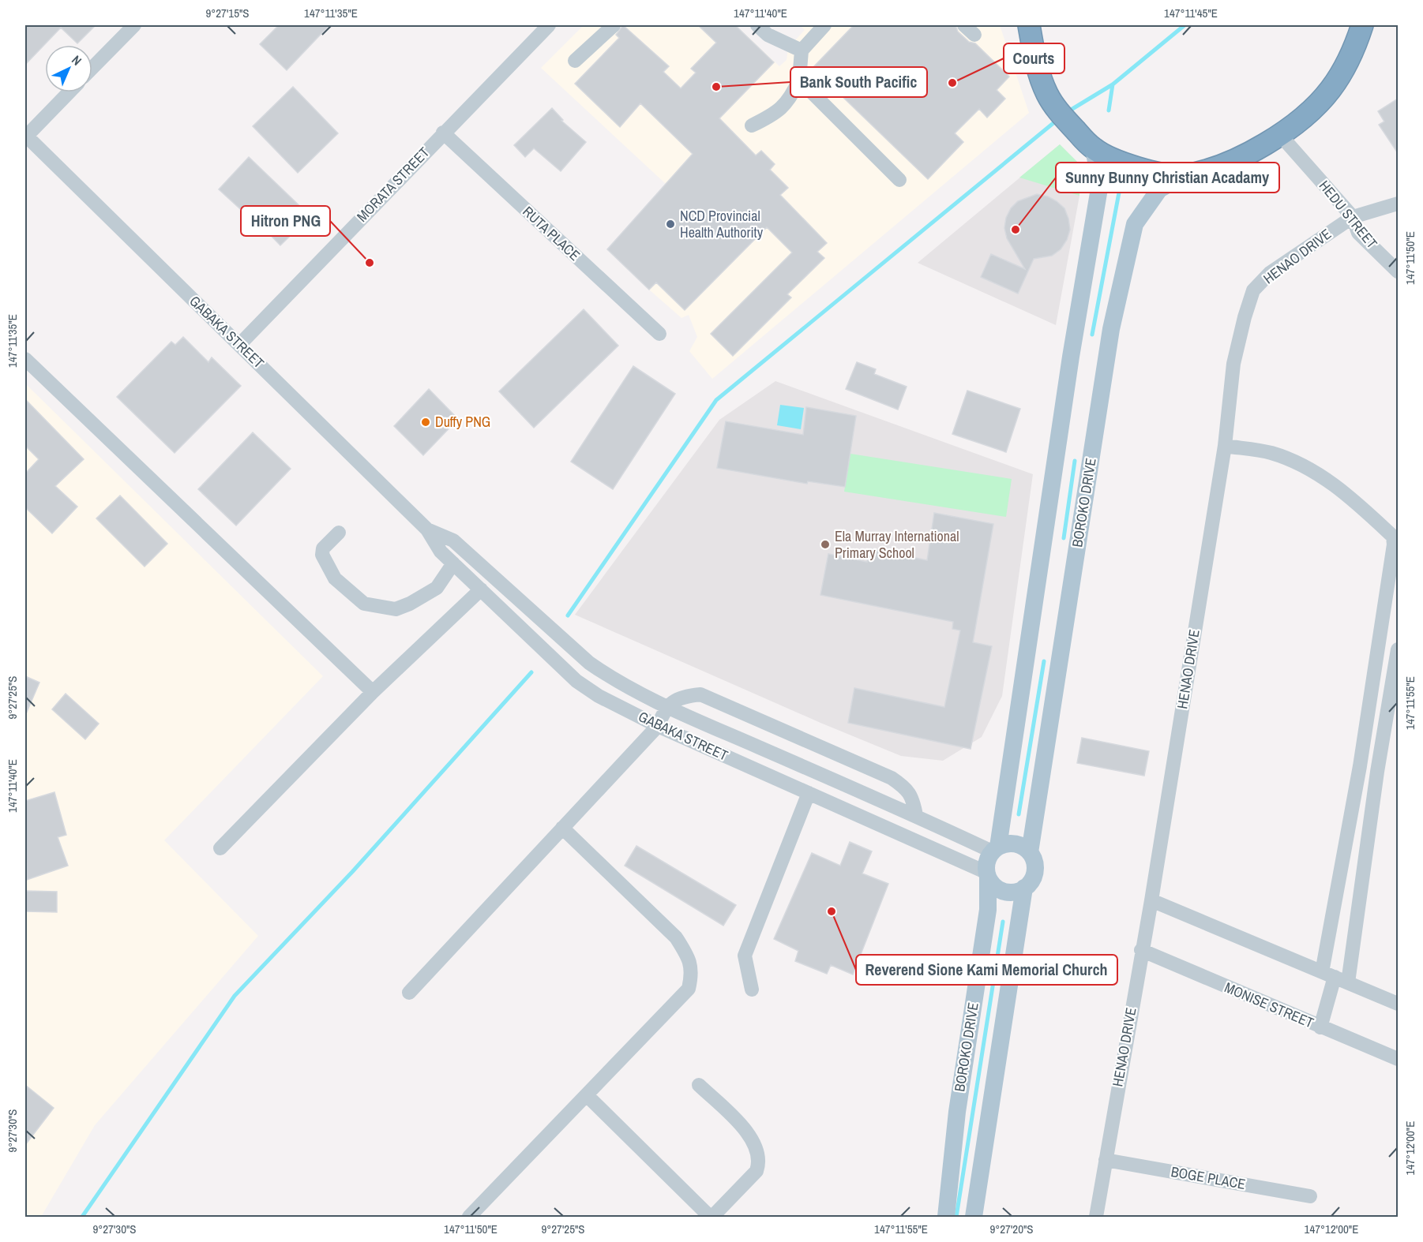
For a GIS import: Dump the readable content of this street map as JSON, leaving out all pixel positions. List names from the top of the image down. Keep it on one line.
{"streets":{"main road":["BOROKO DRIVE"],"street":["MORATA STREET","HEDU STREET","RUTA PLACE","HENAO DRIVE","GABAKA STREET","MONISE STREET","BOGE PLACE"]},"crossings":[["MORATA STREET","RUTA PLACE"],["MORATA STREET","GABAKA STREET"],["HEDU STREET","HENAO DRIVE"],["HENAO DRIVE","MONISE STREET"],["HENAO DRIVE","BOGE PLACE"],["GABAKA STREET","BOROKO DRIVE"]],"places":["Courts","Bank South Pacific","NCD Provincial Health Authority","Sunny Bunny Christian Acadamy","Hitron PNG","Duffy PNG","Ela Murray International Primary School","Reverend Sione Kami Memorial Church"],"north":"top right","coordinates":["9°27'15\"S","147°11'35\"E","147°11'40\"E","147°11'45\"E","147°11'50\"E","9°27'25\"S","147°11'55\"E","9°27'30\"S","147°12'00\"E","9°27'20\"S"]}
